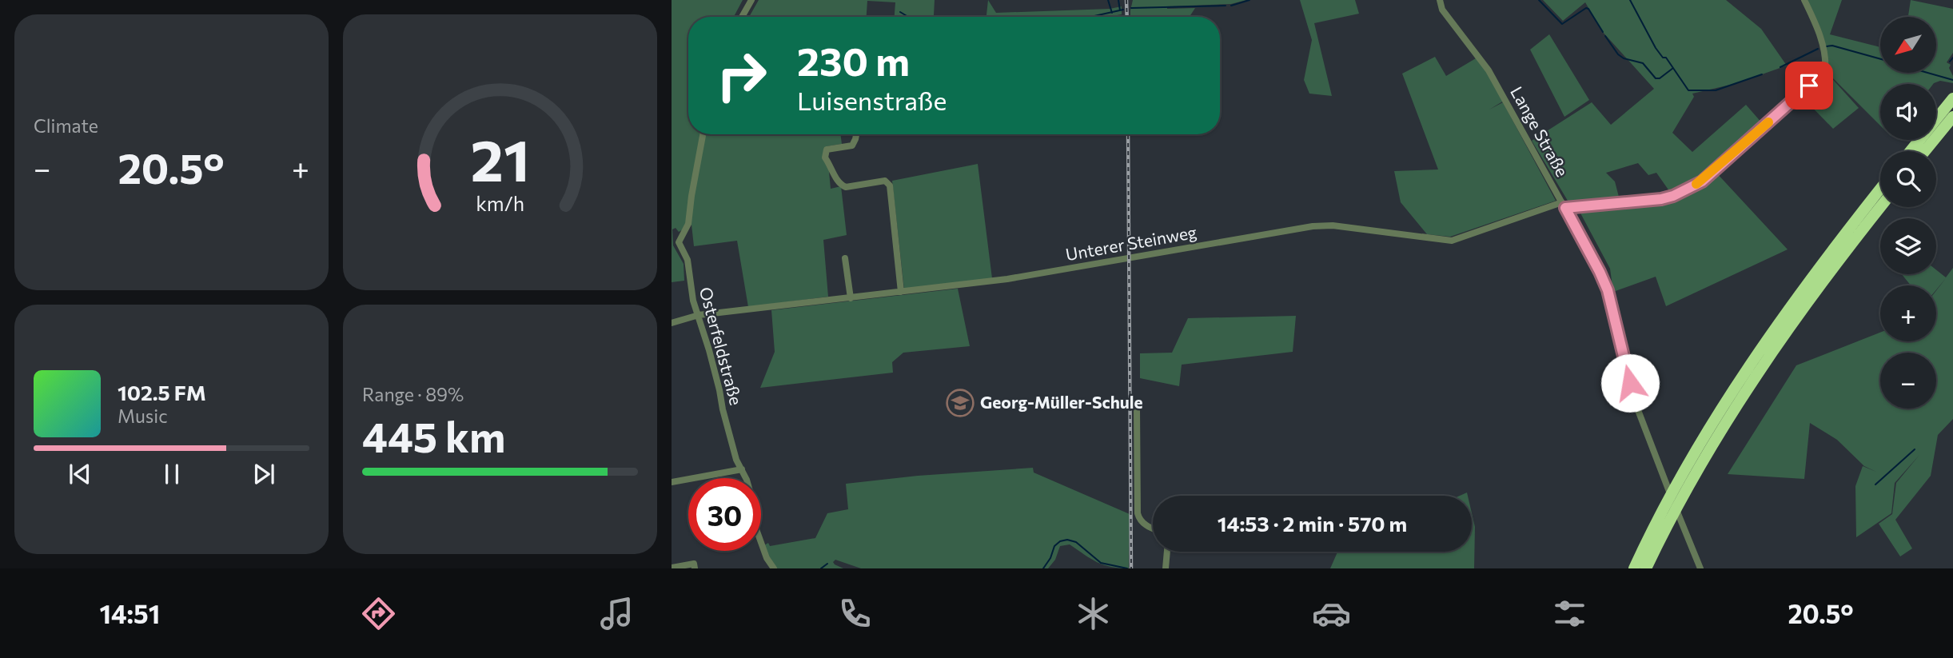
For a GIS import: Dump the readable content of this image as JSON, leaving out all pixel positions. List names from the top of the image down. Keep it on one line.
{"streets":{"street":["Lange Straße","Unterer Steinweg","Osterfeldstraße"]},"crossings":[["Lange Straße","Unterer Steinweg"],["Unterer Steinweg","Osterfeldstraße"]],"places":{"school or university":["Georg-Müller-Schule"]},"north":"bottom left","page":{"tile":["Climate",["Range · 89%","445 km"]],"map_buttons":["+","−"],"turn":["230 m","Luisenstraße"],"heat":["−","20.5°","+"],"song":["102.5 FM","Music"],"limit":"30","trip":"14:53 · 2 min · 570 m","tabs":["14:51","20.5°"],"gauge":["21","km/h"]}}
